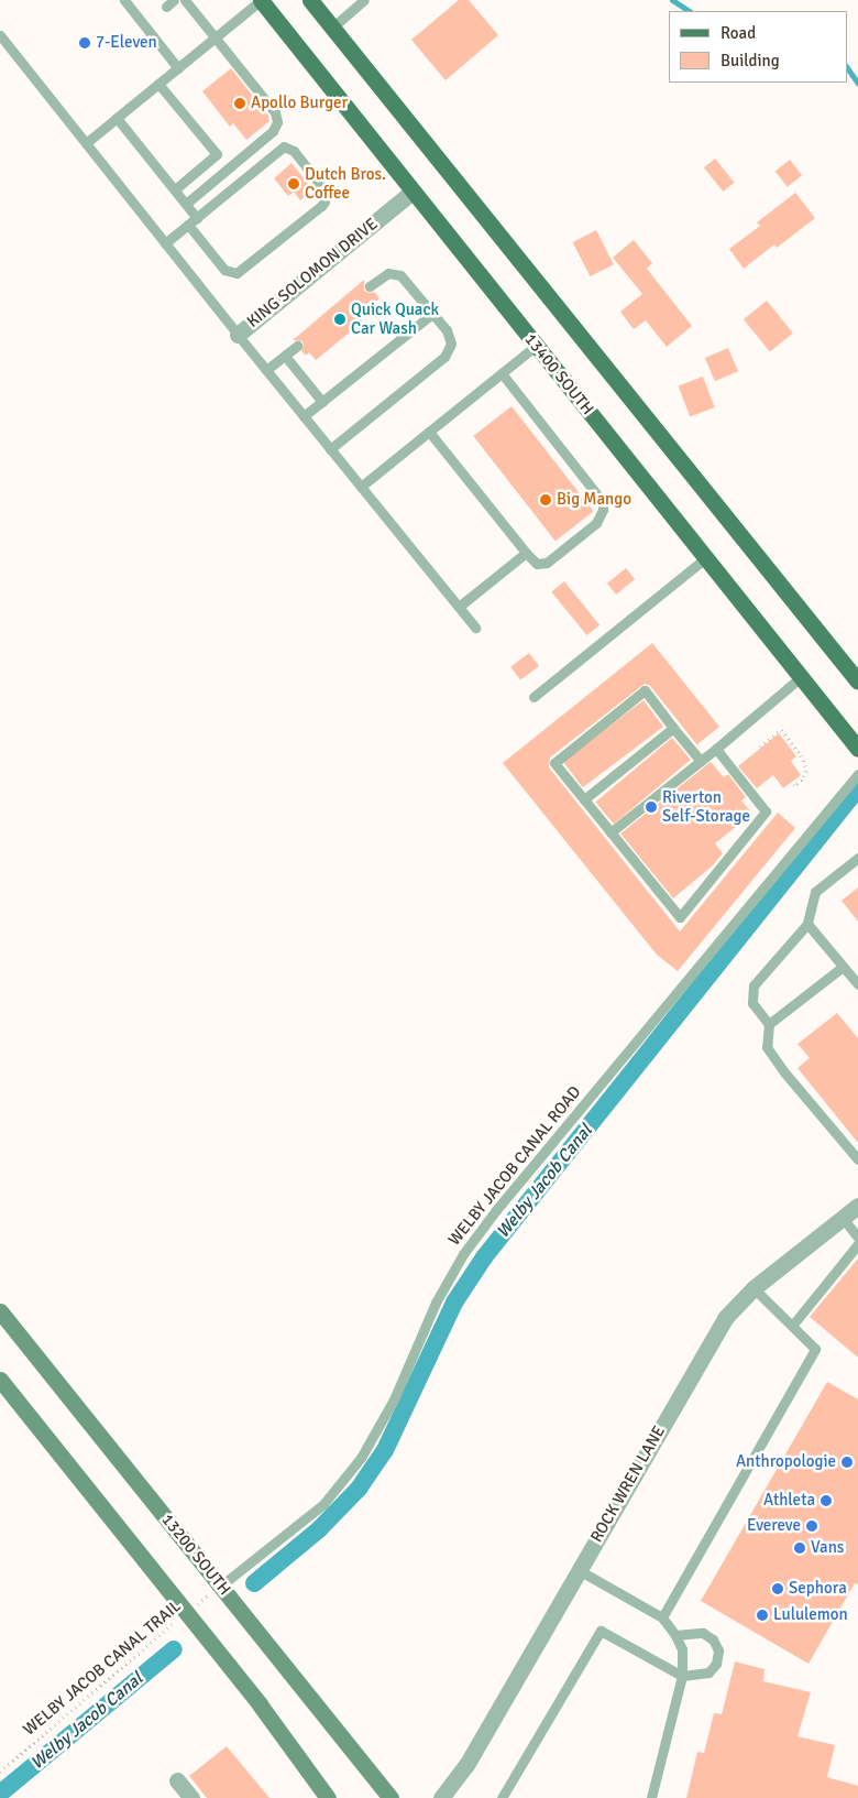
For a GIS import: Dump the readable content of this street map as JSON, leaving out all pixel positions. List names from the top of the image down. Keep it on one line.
{"streets":{"main road":["13400 SOUTH"],"street":["KING SOLOMON DRIVE","ROCK WREN LANE","13200 SOUTH"],"lane":["WELBY JACOB CANAL ROAD"],"path":["WELBY JACOB CANAL TRAIL"]},"crossings":[["KING SOLOMON DRIVE","13400 SOUTH"],["WELBY JACOB CANAL ROAD","13200 SOUTH"],["WELBY JACOB CANAL ROAD","WELBY JACOB CANAL TRAIL"],["13200 SOUTH","WELBY JACOB CANAL TRAIL"]],"water":["Welby Jacob Canal"],"places":["7-Eleven","Apollo Burger","Dutch Bros. Coffee","Quick Quack Car Wash","Big Mango","Riverton Self-Storage","Anthropologie","Athleta","Evereve","Vans","Sephora","Lululemon"],"legend":["Road","Building"]}
